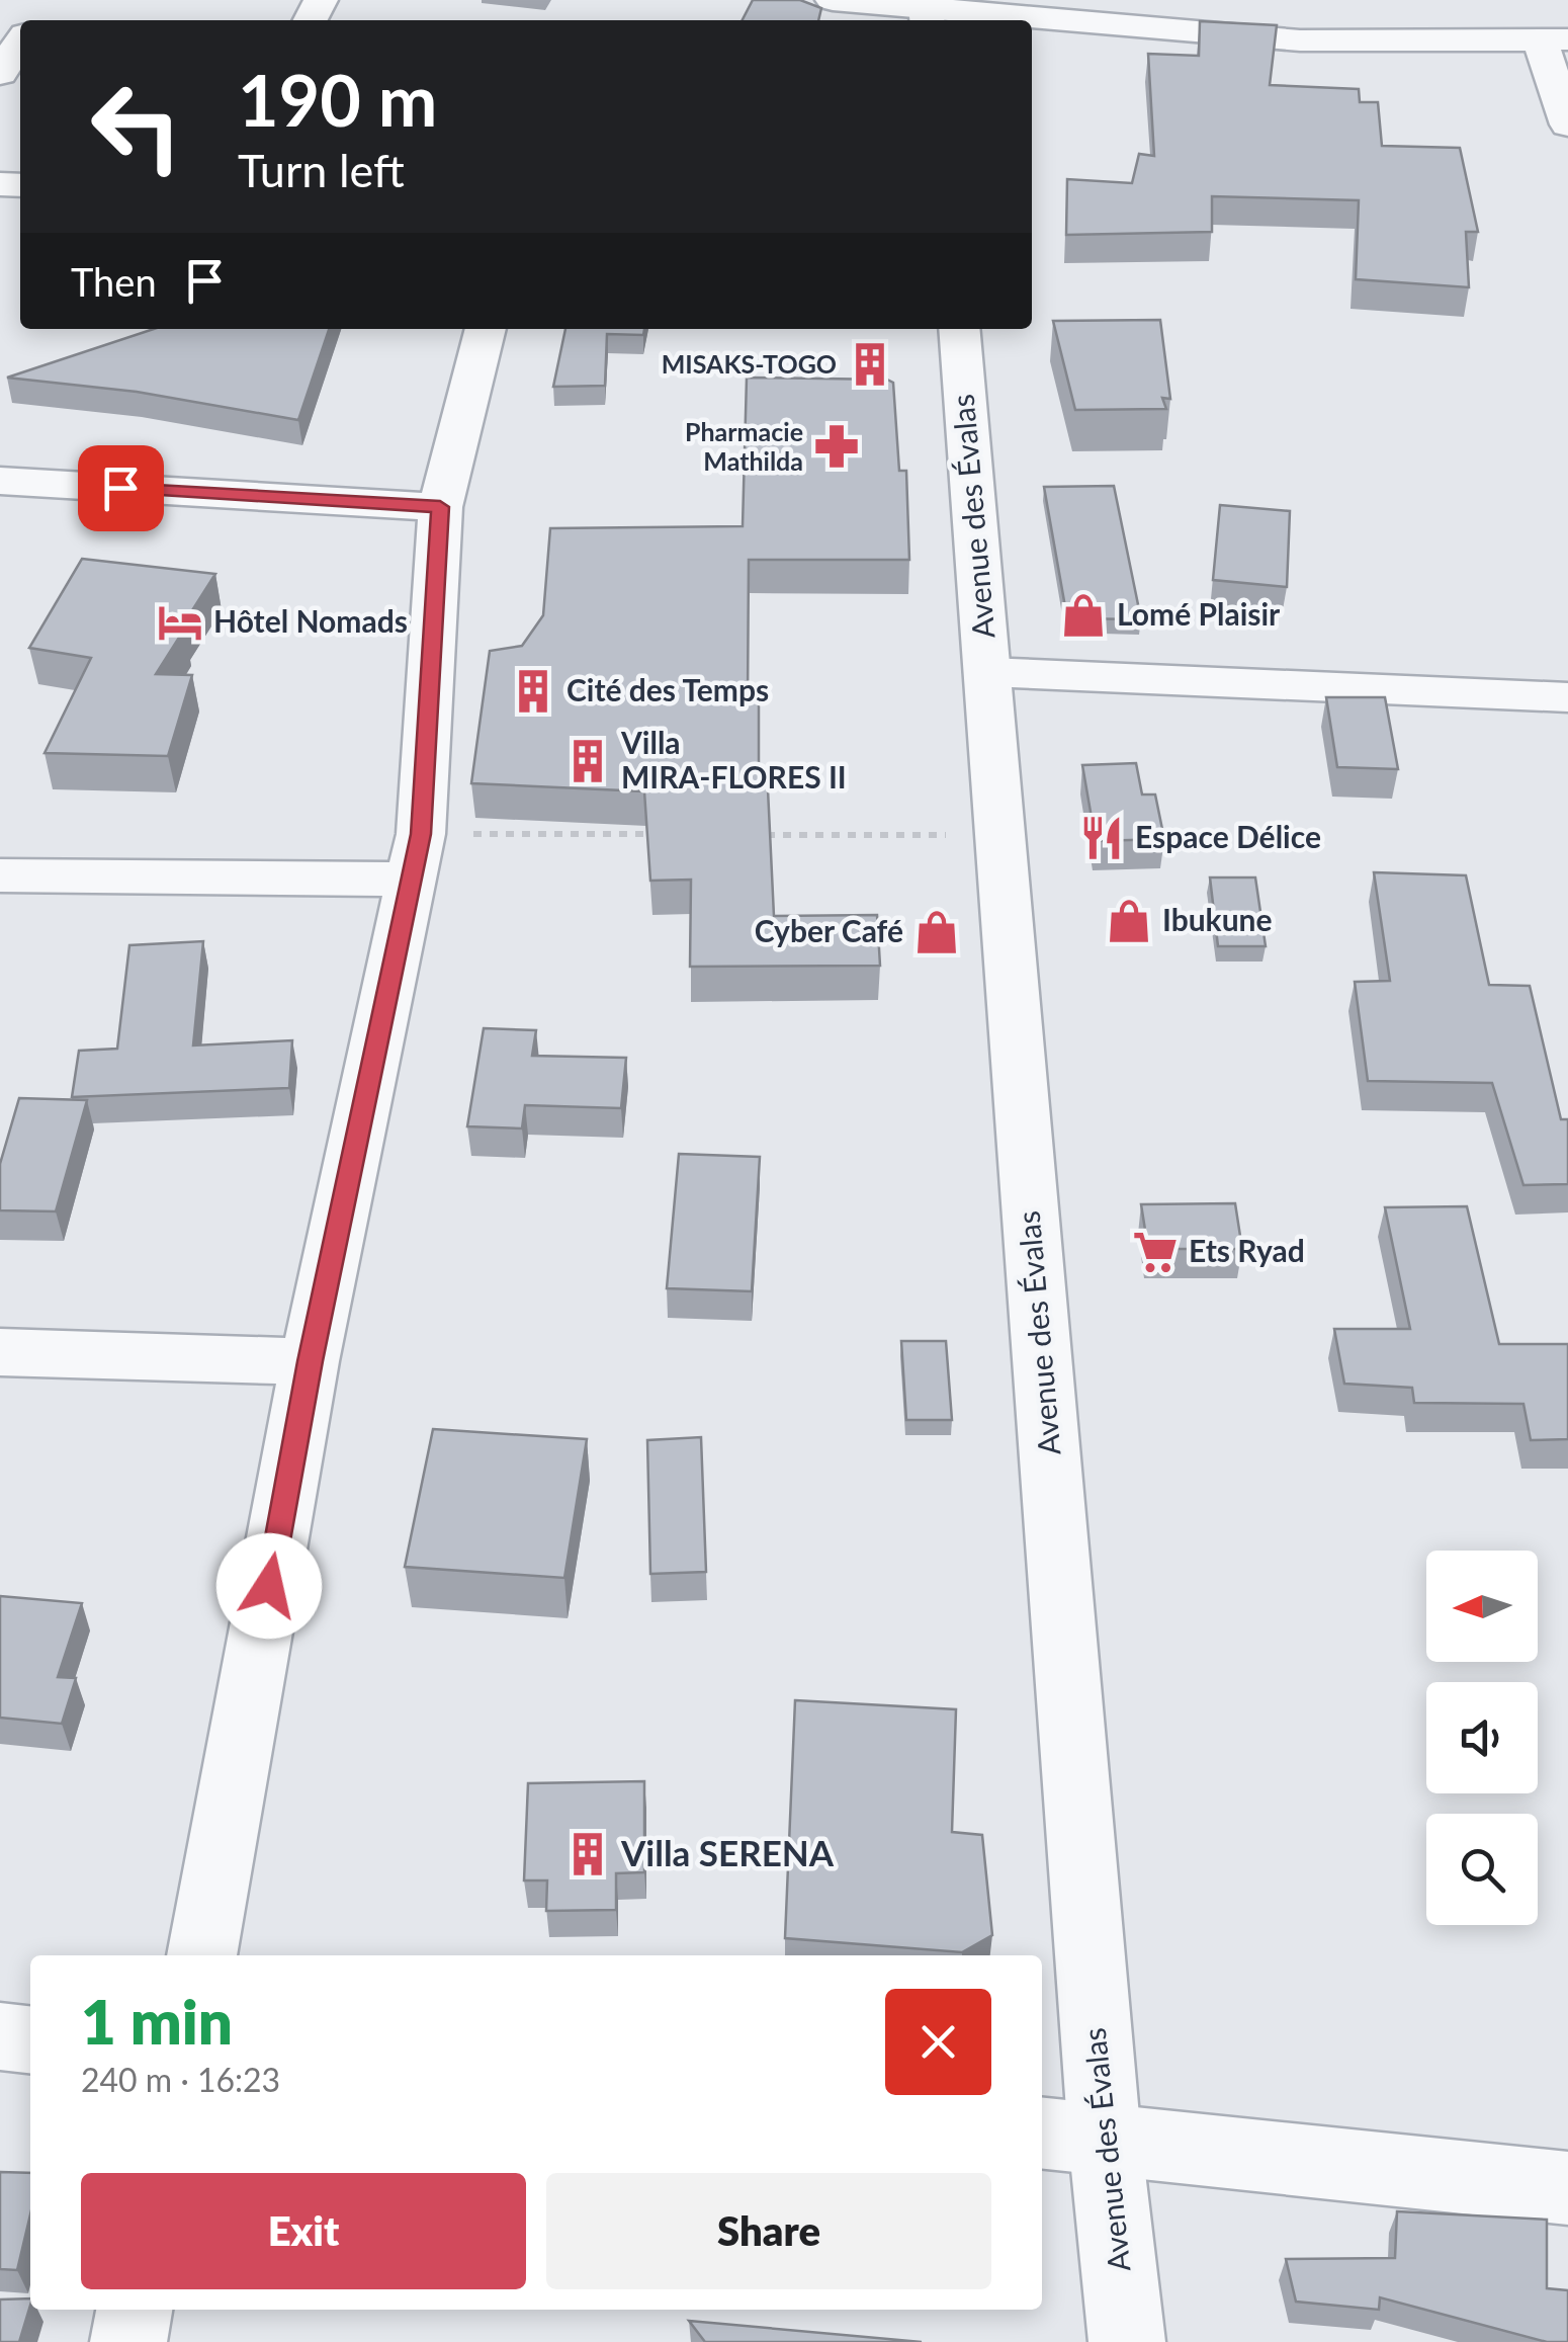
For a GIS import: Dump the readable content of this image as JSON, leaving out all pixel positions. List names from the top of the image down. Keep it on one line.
{"streets":{"street":["Avenue des Évalas"]},"places":{"building":["MISAKS-TOGO","Cité des Temps","Villa MIRA-FLORES II","Villa SERENA"],"pharmacy":["Pharmacie Mathilda"],"shop":["Lomé Plaisir","Ibukune","Cyber Café"],"hotel":["Hôtel Nomads"],"restaurant":["Espace Délice"],"supermarket":["Ets Ryad"]},"north":"left","page":{"turn":["190 m","Turn left"],"then":"Then","heading":["1 min","240 m · 16:23"],"buttons":["Exit","Share"]}}
